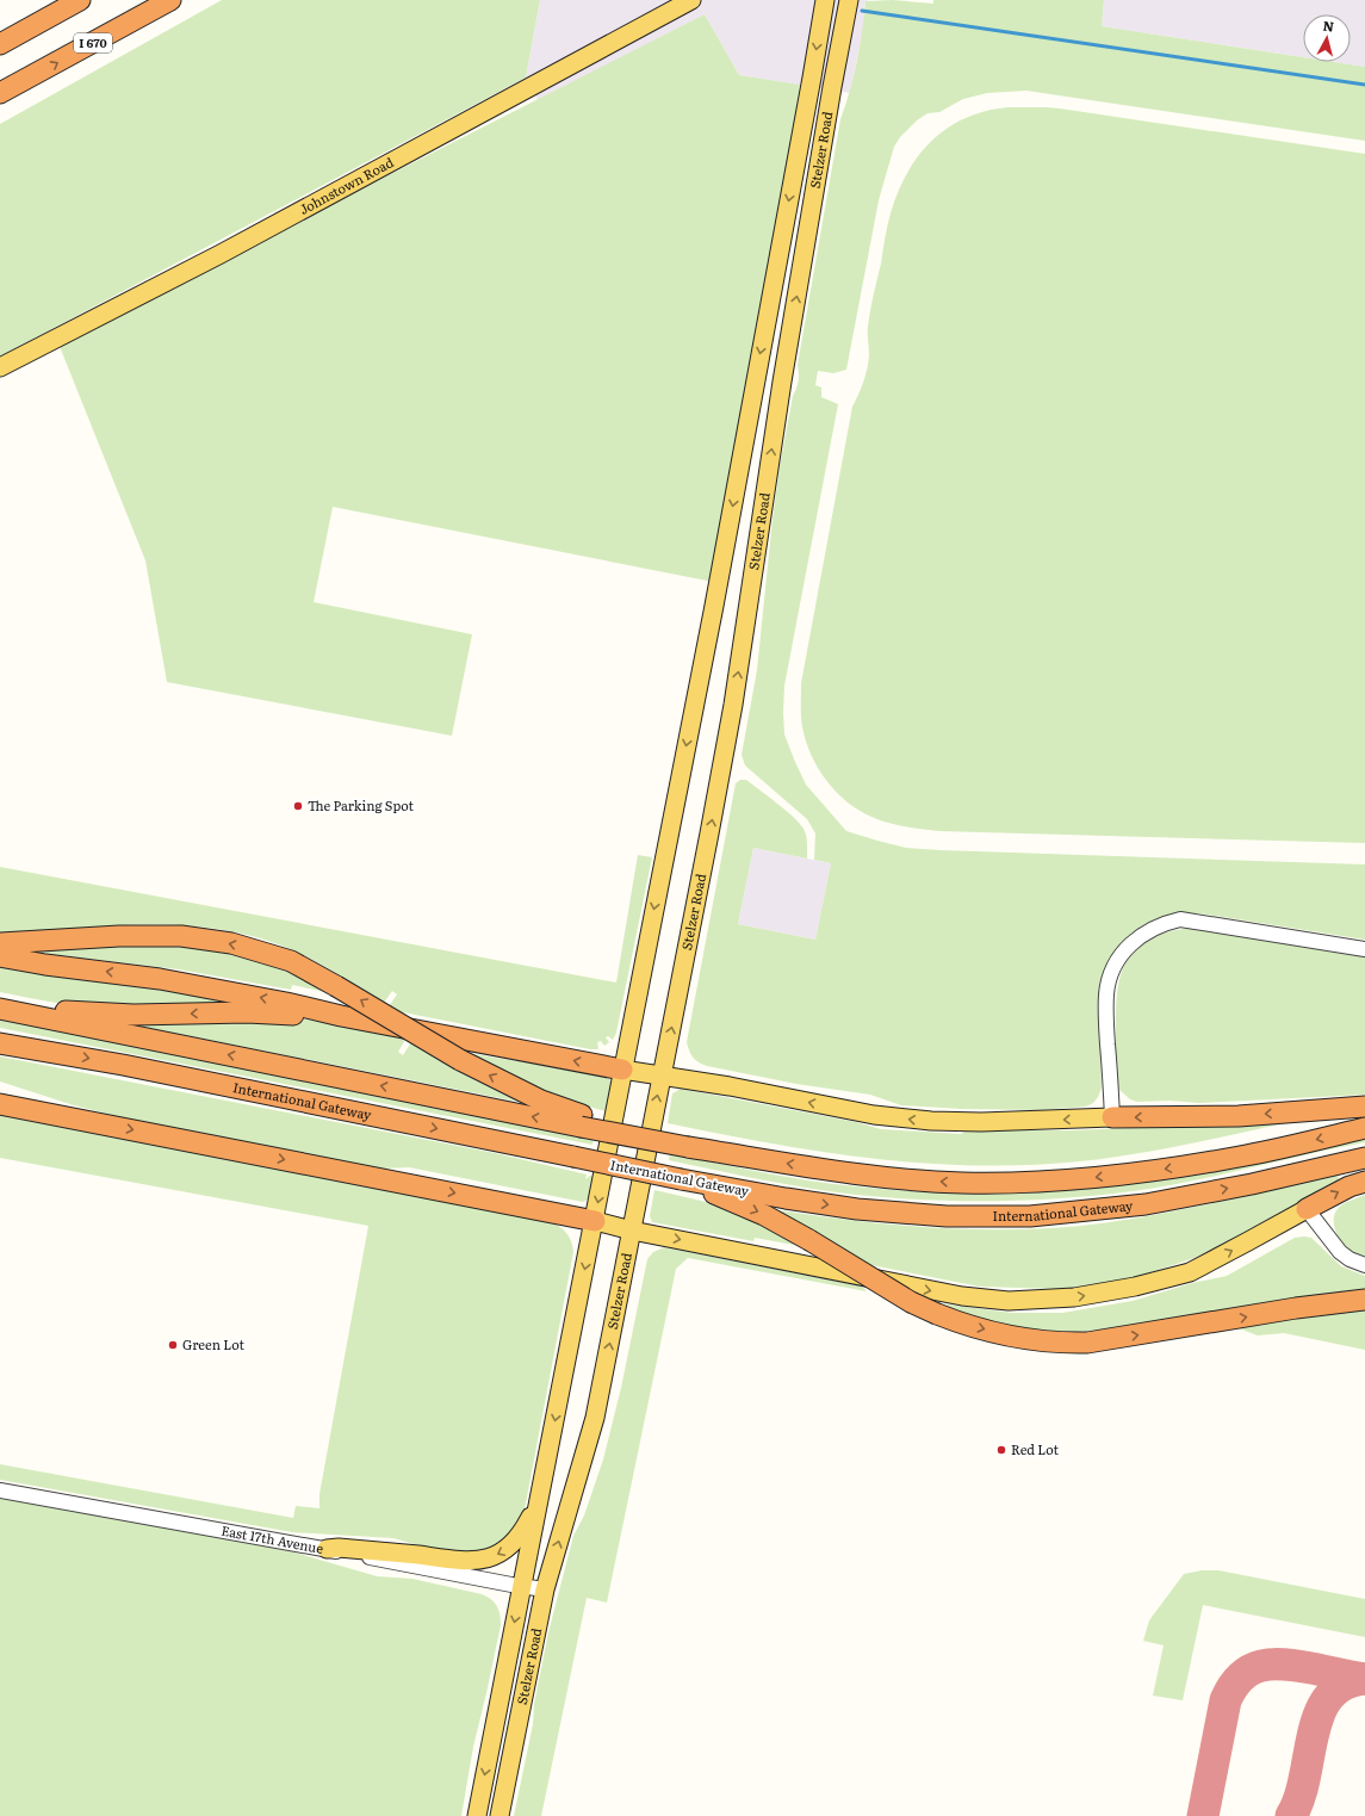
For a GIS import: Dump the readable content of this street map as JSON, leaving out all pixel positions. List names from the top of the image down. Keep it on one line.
{"streets":{"highway":["I 670","International Gateway"],"main road":["Stelzer Road","Johnstown Road"],"street":["East 17th Avenue"]},"crossings":[["Stelzer Road","East 17th Avenue"]],"places":["The Parking Spot","Green Lot","Red Lot"],"north":"top"}
